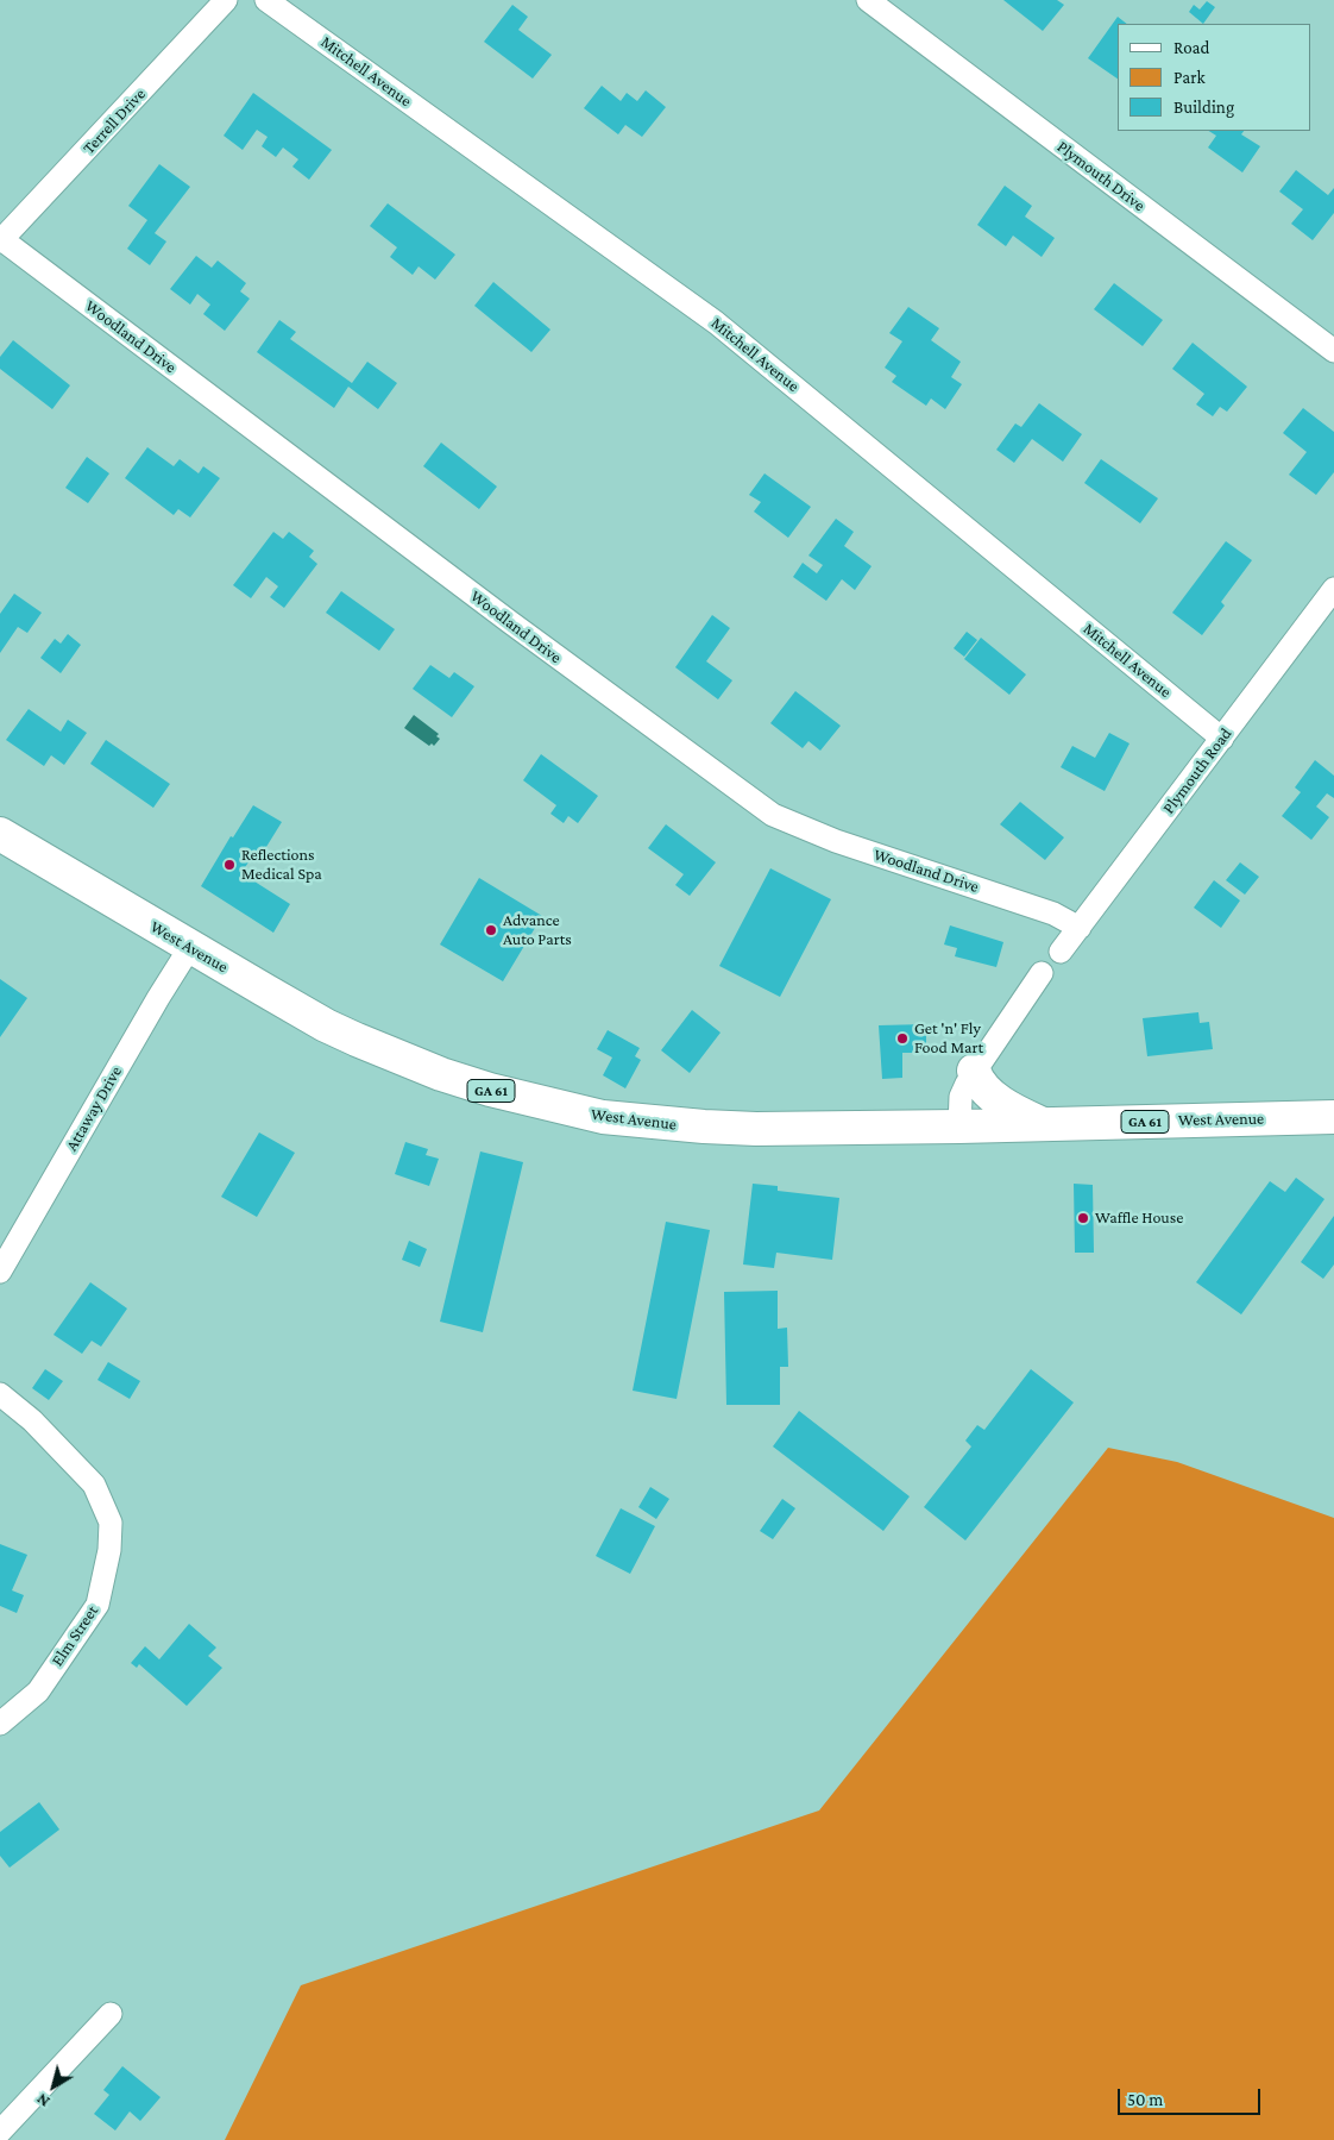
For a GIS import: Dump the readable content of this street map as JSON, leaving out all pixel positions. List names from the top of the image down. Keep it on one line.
{"streets":{"main road":["West Avenue","GA 61"],"street":["Mitchell Avenue","Terrell Drive","Plymouth Drive","Woodland Drive","Plymouth Road","Attaway Drive","Elm Street"]},"crossings":[["Mitchell Avenue","Plymouth Road"],["Terrell Drive","Woodland Drive"],["Woodland Drive","Plymouth Road"],["West Avenue","Attaway Drive"]],"places":["Reflections Medical Spa","Advance Auto Parts","Get 'n' Fly Food Mart","Waffle House"],"legend":["Road","Park","Building"],"scale_bar":"50 m","north":"bottom left"}
